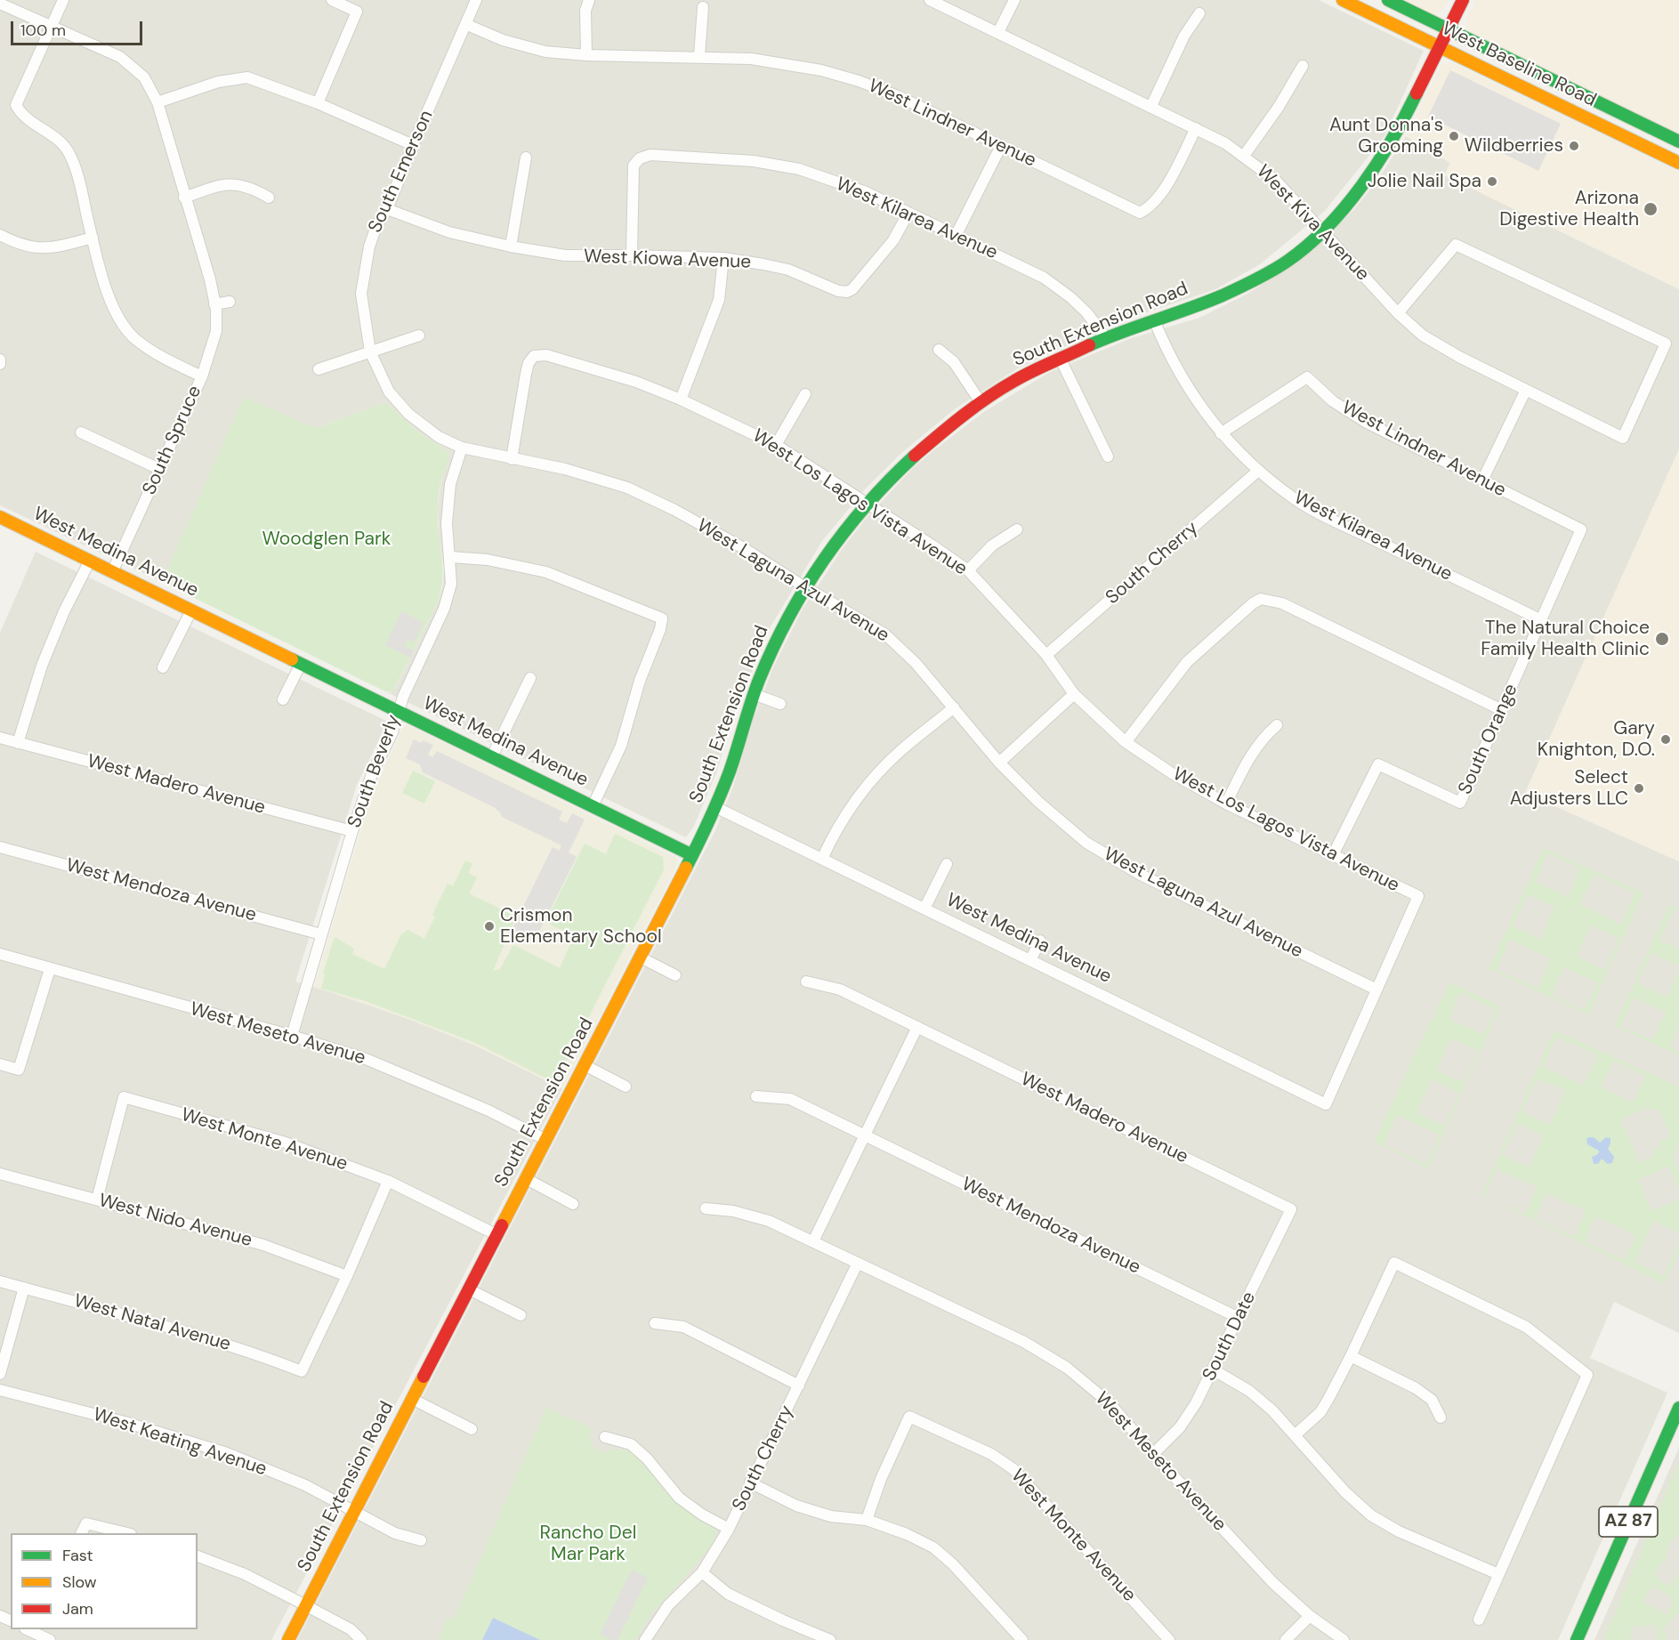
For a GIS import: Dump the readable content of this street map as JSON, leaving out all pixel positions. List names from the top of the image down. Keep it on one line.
{"streets":{"street":["West Baseline Road","West Lindner Avenue","South Emerson","West Kilarea Avenue","West Kiva Avenue","West Kiowa Avenue","South Extension Road","South Spruce","West Los Lagos Vista Avenue","West Medina Avenue","South Cherry","West Laguna Azul Avenue","South Orange","South Beverly","West Madero Avenue","West Mendoza Avenue","West Meseto Avenue","West Monte Avenue","West Nido Avenue","West Natal Avenue","South Date","West Keating Avenue","AZ 87"]},"crossings":[["West Baseline Road","South Extension Road"],["West Lindner Avenue","South Emerson"],["West Lindner Avenue","West Kilarea Avenue"],["West Lindner Avenue","West Kiva Avenue"],["West Lindner Avenue","South Orange"],["South Emerson","West Kiowa Avenue"],["South Emerson","West Laguna Azul Avenue"],["West Kilarea Avenue","West Kiowa Avenue"],["West Kilarea Avenue","South Extension Road"],["West Kilarea Avenue","South Cherry"],["West Kilarea Avenue","South Orange"],["West Kiva Avenue","South Extension Road"],["South Extension Road","West Los Lagos Vista Avenue"],["South Extension Road","West Medina Avenue"],["South Extension Road","West Laguna Azul Avenue"],["South Extension Road","West Meseto Avenue"],["South Extension Road","West Monte Avenue"],["South Extension Road","West Keating Avenue"],["South Spruce","West Medina Avenue"],["West Los Lagos Vista Avenue","West Medina Avenue"],["West Los Lagos Vista Avenue","South Cherry"],["West Los Lagos Vista Avenue","West Laguna Azul Avenue"],["West Los Lagos Vista Avenue","South Orange"],["West Medina Avenue","West Laguna Azul Avenue"],["West Medina Avenue","South Beverly"],["South Cherry","West Meseto Avenue"],["West Laguna Azul Avenue","South Beverly"],["South Beverly","West Madero Avenue"],["South Beverly","West Mendoza Avenue"],["South Beverly","West Meseto Avenue"],["West Madero Avenue","South Date"],["West Mendoza Avenue","South Date"],["West Meseto Avenue","South Date"],["West Monte Avenue","West Nido Avenue"],["West Nido Avenue","West Natal Avenue"]],"parks":["Woodglen Park","Rancho Del Mar Park"],"places":["Aunt Donna's Grooming","Wildberries","Jolie Nail Spa","Arizona Digestive Health","The Natural Choice Family Health Clinic","Gary Knighton, D.O.","Select Adjusters LLC","Crismon Elementary School"],"legend":["Fast","Slow","Jam"],"scale_bar":"100 m"}
